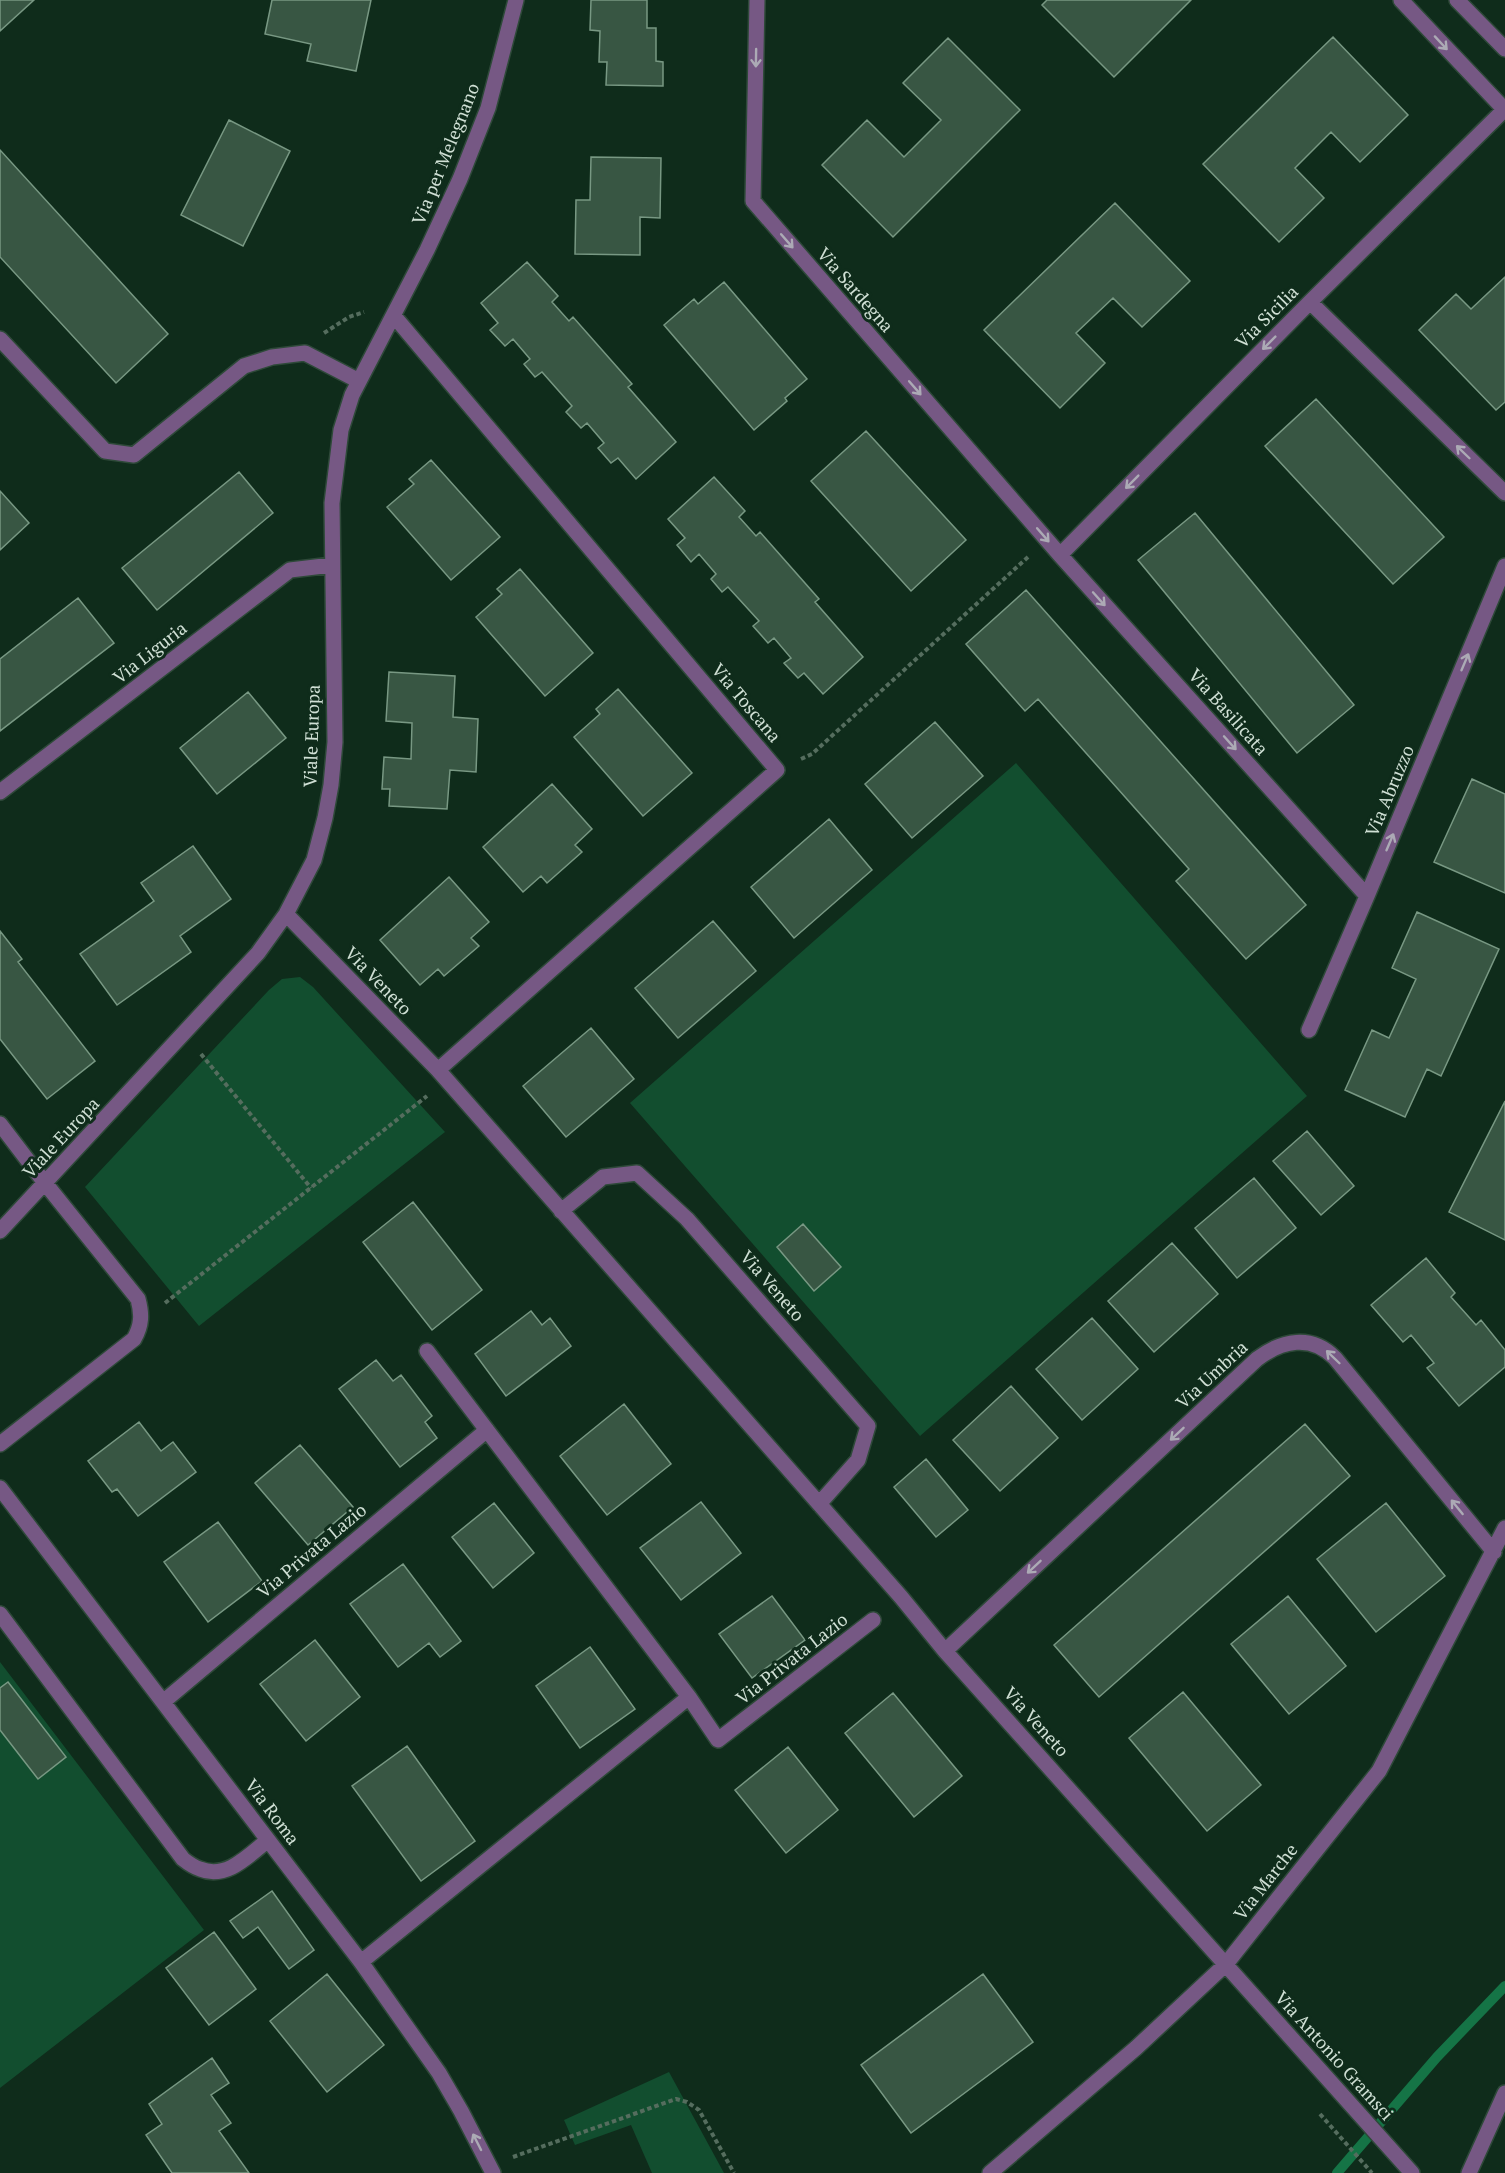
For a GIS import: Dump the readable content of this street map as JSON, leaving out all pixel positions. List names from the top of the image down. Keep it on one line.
{"streets":{"street":["Via per Melegnano","Via Sardegna","Via Sicilia","Via Liguria","Via Toscana","Via Basilicata","Viale Europa","Via Abruzzo","Via Veneto","Via Umbria","Via Privata Lazio","Via Roma","Via Marche","Via Antonio Gramsci"]},"crossings":[["Via per Melegnano","Via Toscana"],["Via per Melegnano","Viale Europa"],["Via Sardegna","Via Sicilia"],["Via Sardegna","Via Basilicata"],["Via Sicilia","Via Basilicata"],["Via Liguria","Viale Europa"],["Via Toscana","Viale Europa"],["Via Toscana","Via Veneto"],["Via Basilicata","Via Abruzzo"],["Viale Europa","Via Veneto"],["Via Veneto","Via Umbria"],["Via Veneto","Via Marche"],["Via Veneto","Via Antonio Gramsci"],["Via Umbria","Via Marche"],["Via Privata Lazio","Via Roma"],["Via Marche","Via Antonio Gramsci"]],"one_way":["Via Sardegna","Via Sicilia","Via Basilicata","Via Abruzzo"]}
